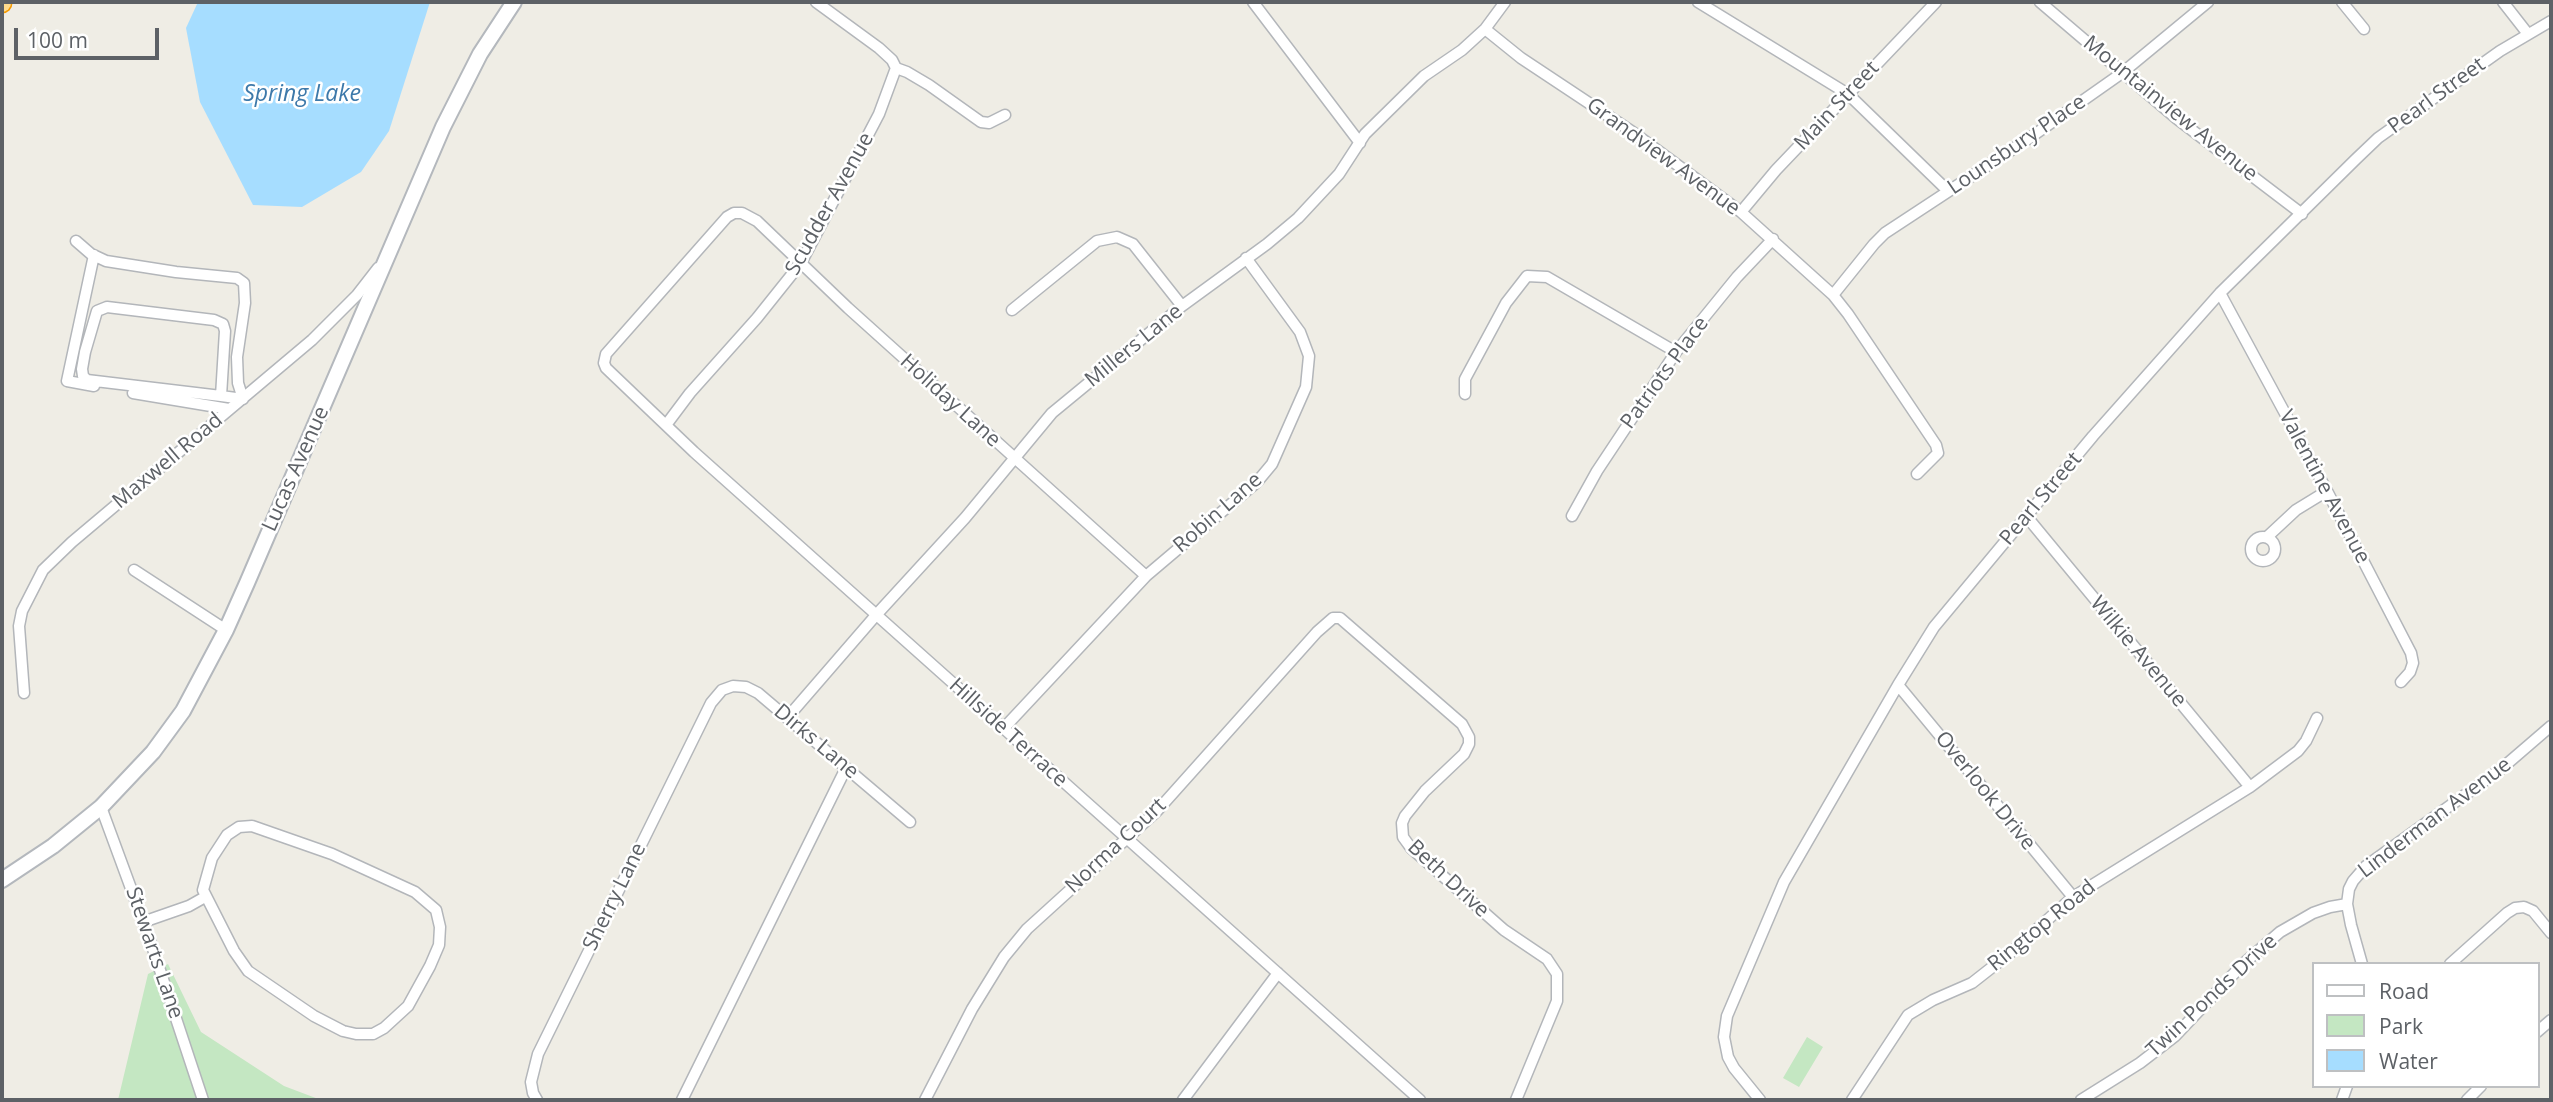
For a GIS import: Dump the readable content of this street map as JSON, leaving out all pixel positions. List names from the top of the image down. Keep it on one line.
{"streets":{"street":["Pearl Street","Main Street","Mountainview Avenue","Lounsbury Place","Grandview Avenue","Scudder Avenue","Millers Lane","Patriots Place","Holiday Lane","Maxwell Road","Lucas Avenue","Valentine Avenue","Robin Lane","Wilkie Avenue","Hillside Terrace","Dirks Lane","Overlook Drive","Linderman Avenue","Norma Court","Beth Drive","Sherry Lane","Ringtop Road","Stewarts Lane","Twin Ponds Drive"]},"crossings":[["Pearl Street","Mountainview Avenue"],["Pearl Street","Valentine Avenue"],["Pearl Street","Wilkie Avenue"],["Pearl Street","Overlook Drive"],["Main Street","Grandview Avenue"],["Mountainview Avenue","Lounsbury Place"],["Lounsbury Place","Grandview Avenue"],["Grandview Avenue","Millers Lane"],["Grandview Avenue","Patriots Place"],["Scudder Avenue","Holiday Lane"],["Scudder Avenue","Hillside Terrace"],["Millers Lane","Holiday Lane"],["Millers Lane","Robin Lane"],["Millers Lane","Hillside Terrace"],["Millers Lane","Dirks Lane"],["Holiday Lane","Robin Lane"],["Holiday Lane","Hillside Terrace"],["Maxwell Road","Lucas Avenue"],["Lucas Avenue","Stewarts Lane"],["Robin Lane","Hillside Terrace"],["Wilkie Avenue","Ringtop Road"],["Hillside Terrace","Norma Court"],["Dirks Lane","Sherry Lane"],["Overlook Drive","Ringtop Road"],["Linderman Avenue","Twin Ponds Drive"],["Norma Court","Beth Drive"]],"water":["Spring Lake"],"legend":["Road","Park","Water"],"scale_bar":"100 m"}
